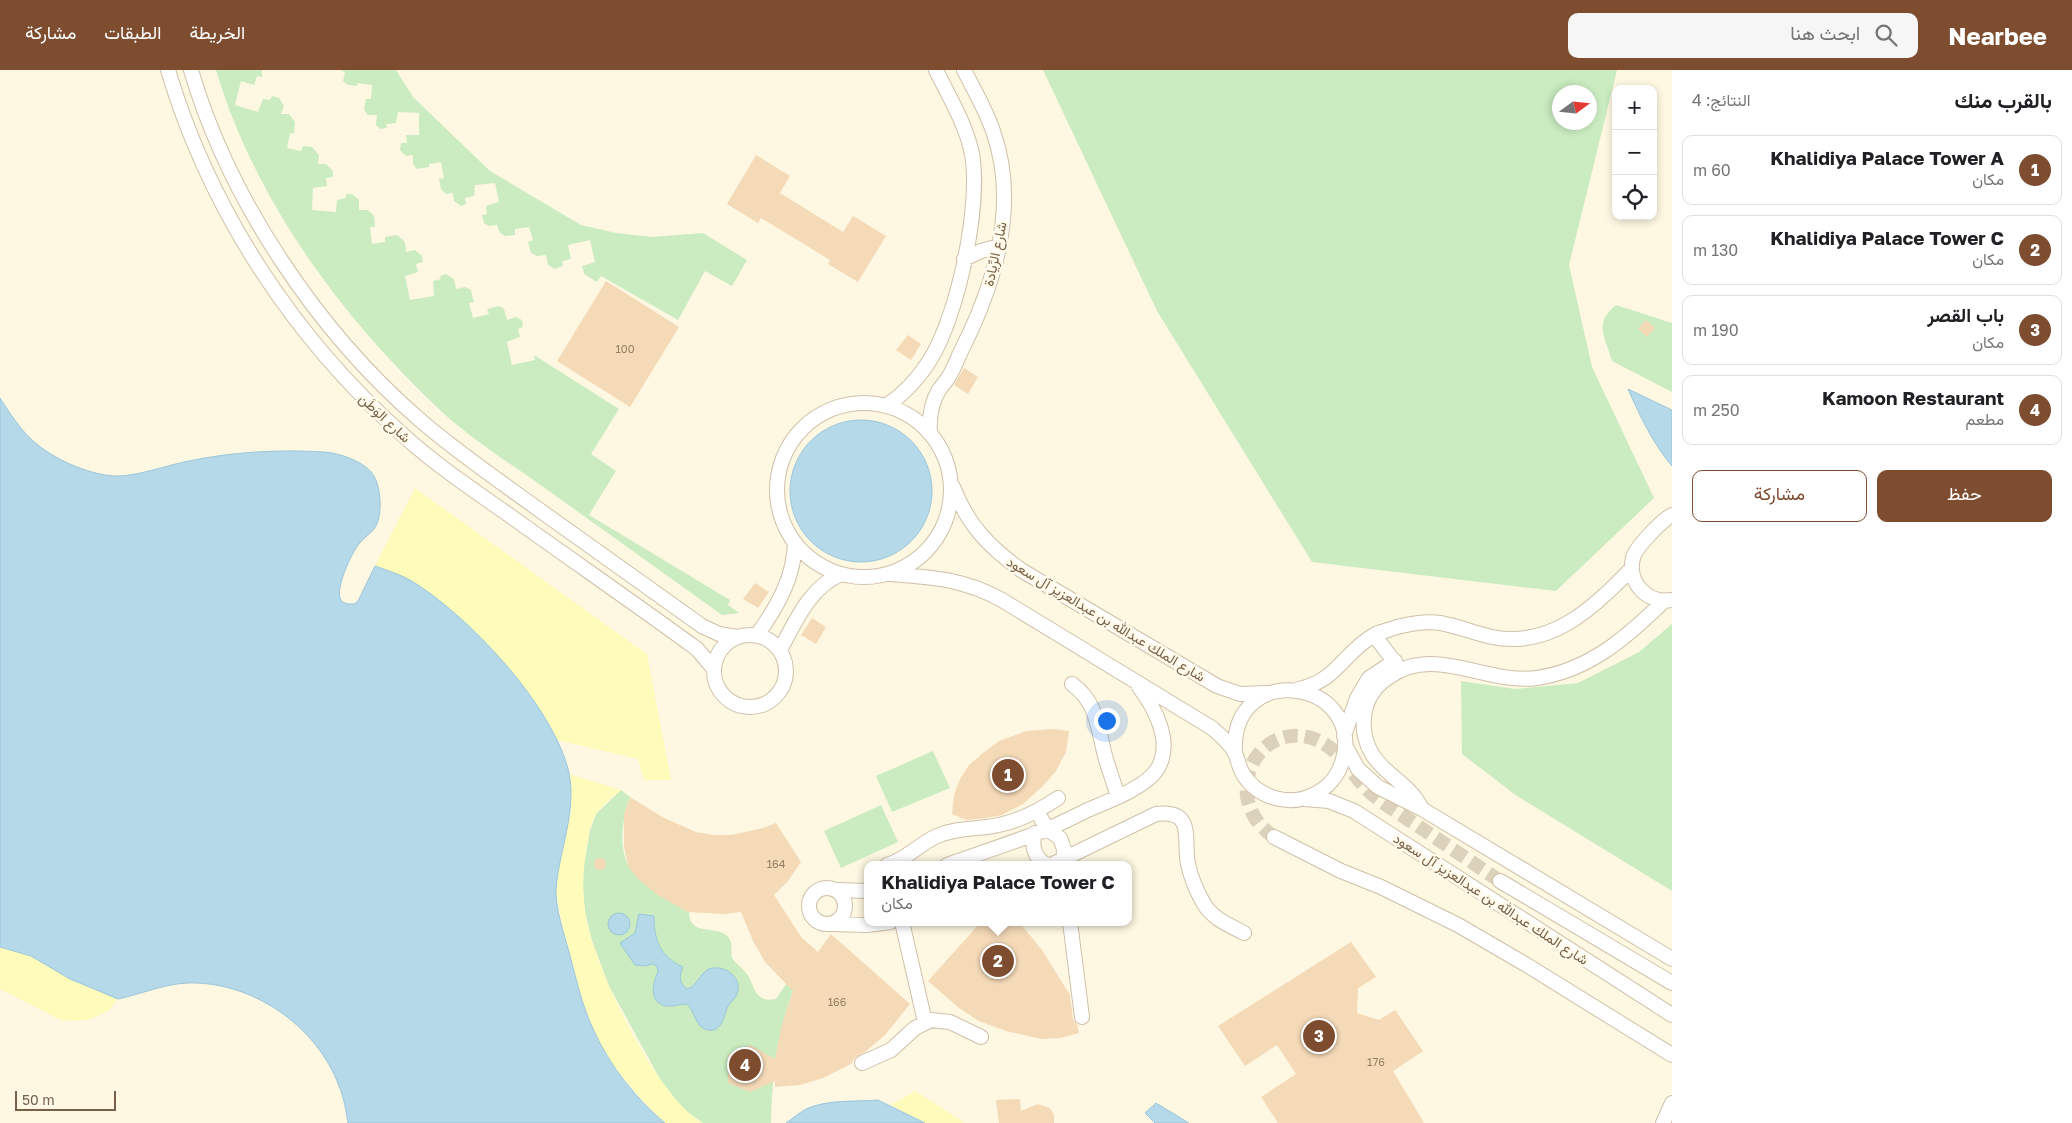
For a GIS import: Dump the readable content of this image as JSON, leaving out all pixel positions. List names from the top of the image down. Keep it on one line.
{"streets":{"street":["شارع الرِّيادة","شارع الوَطَن","شارع الملك عبدالله بن عبدالعزيز آل سعود"]},"crossings":[["شارع الرِّيادة","شارع الملك عبدالله بن عبدالعزيز آل سعود"]],"house_numbers":["100","164","166","176"],"scale_bar":"50 m","north":"right","page":{"header":"Nearbee","search":"ابحث هنا","nav":["الخريطة","الطبقات","مشاركة"],"heading":["بالقرب منك","النتائج: 4"],"map_buttons":["+","−"],"list":[{"mark":"1","name":"Khalidiya Palace Tower A","note":"مكان","value":"60 m"},{"mark":"2","name":"Khalidiya Palace Tower C","note":"مكان","value":"130 m"},{"mark":"3","name":"باب القصر","note":"مكان","value":"190 m"},{"mark":"4","name":"Kamoon Restaurant","note":"مطعم","value":"250 m"}],"buttons":["حفظ","مشاركة"],"pins":["1","2","3","4"],"popup":["Khalidiya Palace Tower C","مكان"],"scale":"50 m"}}
